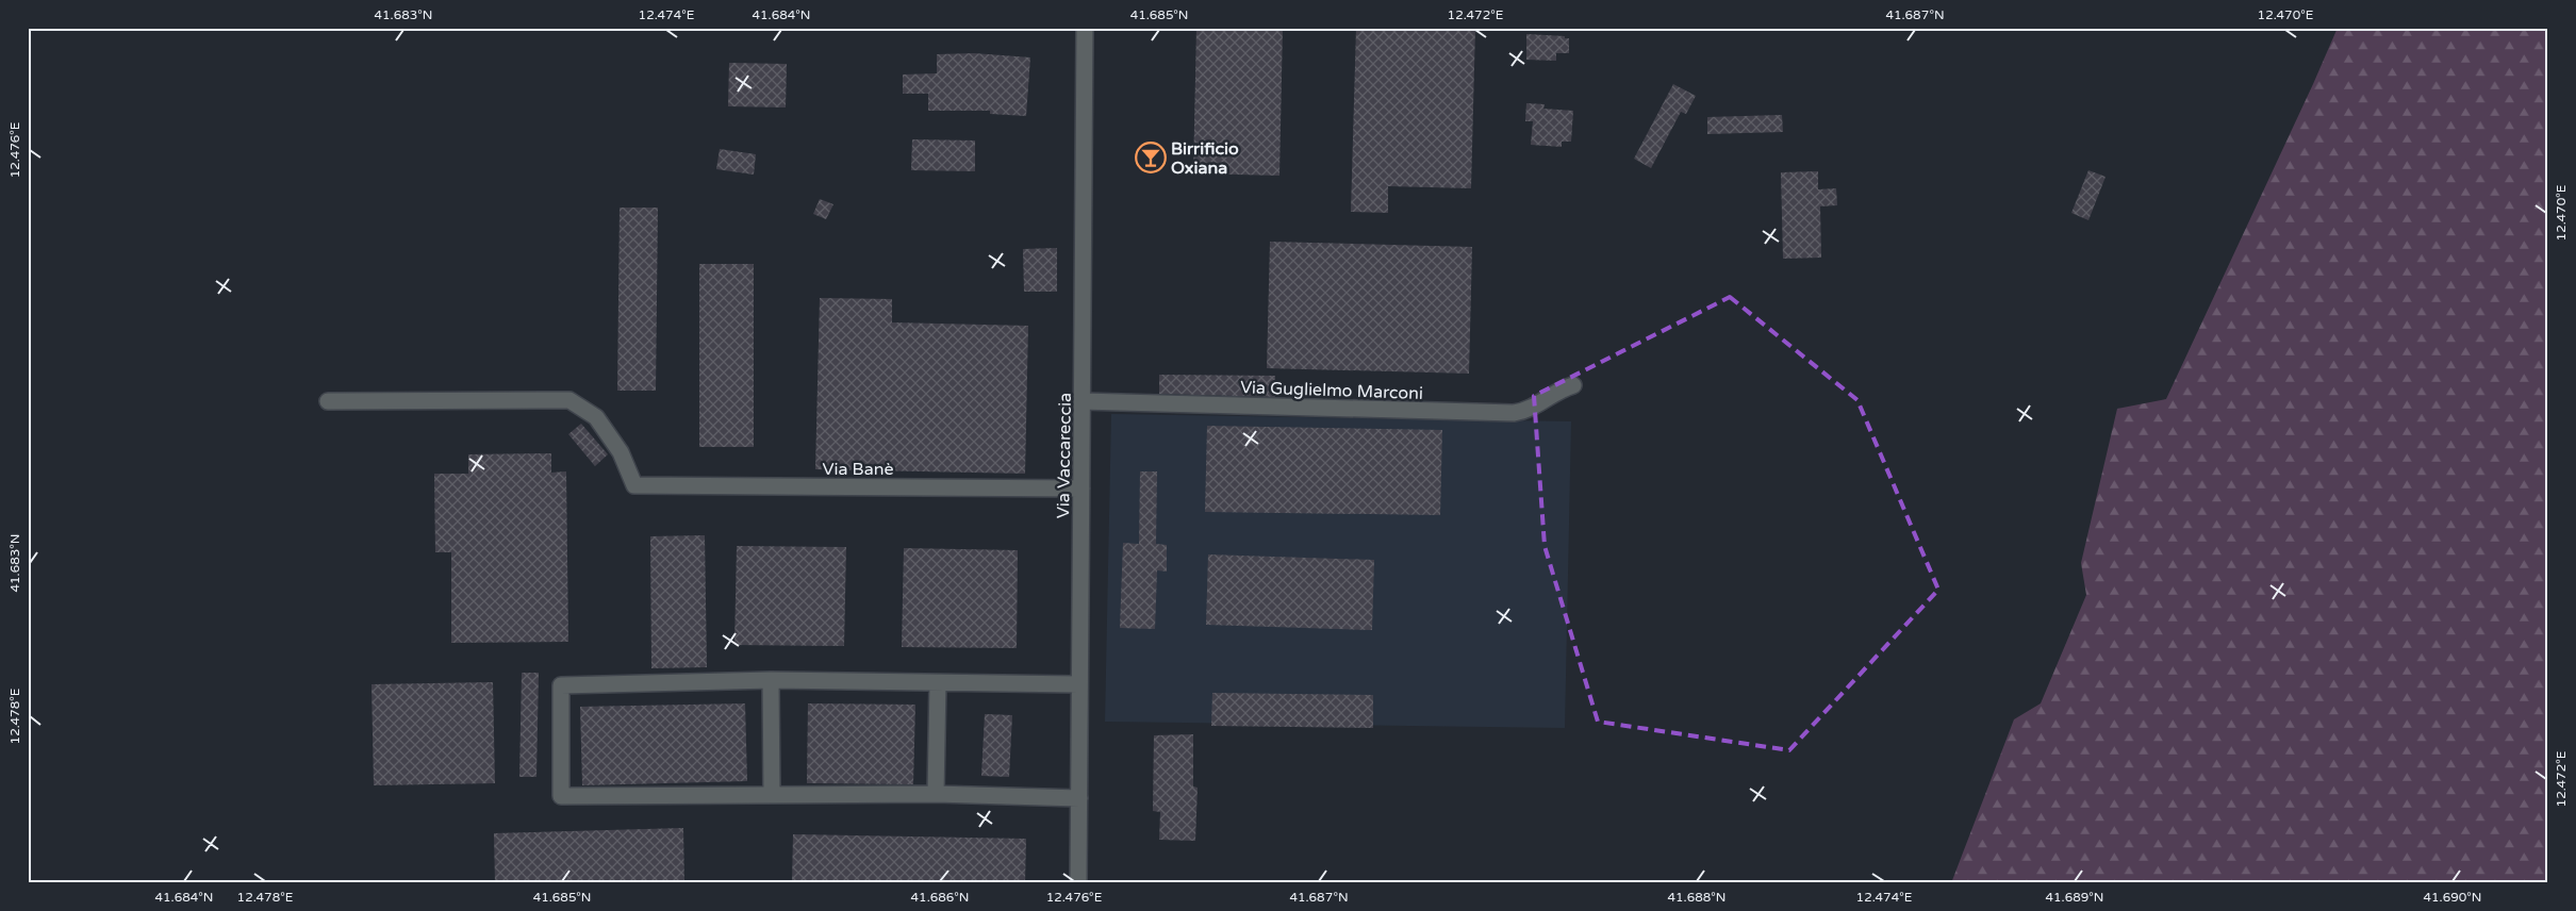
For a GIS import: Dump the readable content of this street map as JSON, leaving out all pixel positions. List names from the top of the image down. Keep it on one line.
{"streets":{"street":["Via Guglielmo Marconi","Via Vaccareccia","Via Banè"]},"crossings":[["Via Guglielmo Marconi","Via Vaccareccia"],["Via Vaccareccia","Via Banè"]],"places":{"bar":["Birrificio Oxiana"]},"coordinates":["41.683°N","12.474°E","41.684°N","41.685°N","12.472°E","41.687°N","12.470°E","12.476°E","12.478°E","41.686°N","41.688°N","41.689°N","41.690°N"]}
